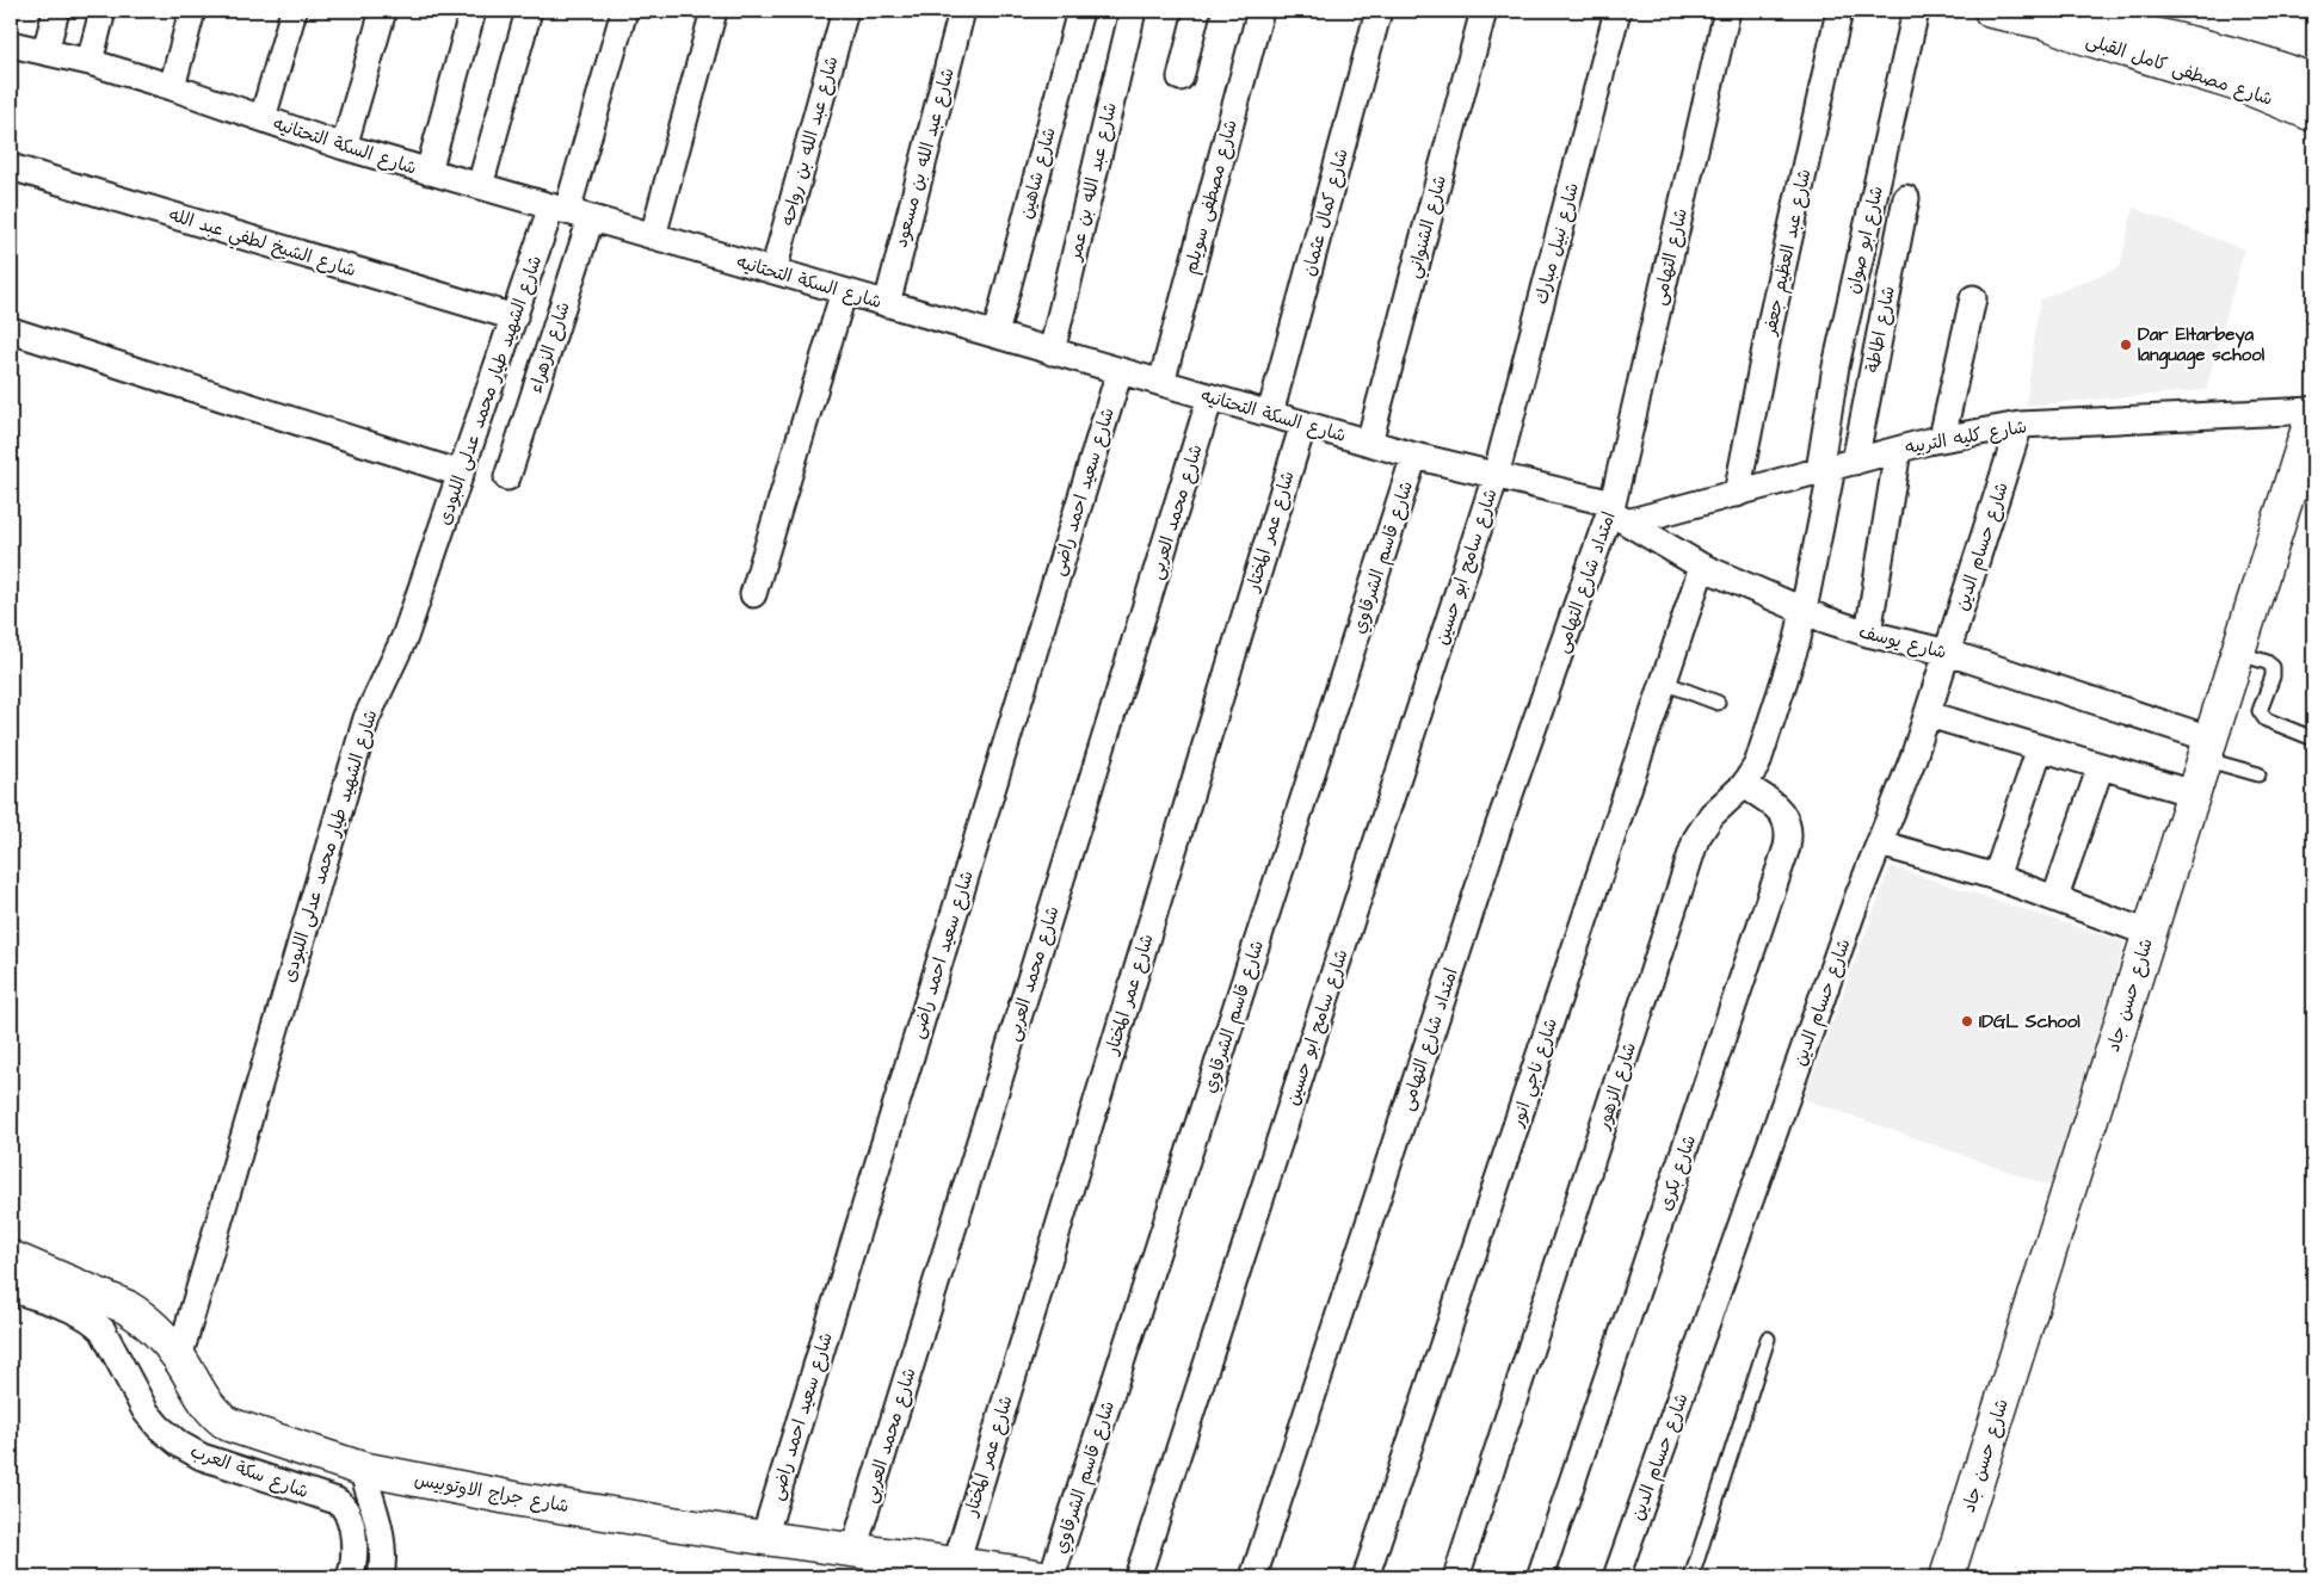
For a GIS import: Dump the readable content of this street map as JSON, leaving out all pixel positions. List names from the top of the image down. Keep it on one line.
{"streets":{"main road":["شارع مصطفى كامل القبلى","شارع حسن جاد","شارع جراج الاوتوبيس"],"street":["شارع عبد الله بن رواحه","شارع السكة التحتانيه","شارع عبد الله بن مسعود","شارع شاهين","شارع عبد الله بن عمر","شارع مصطفى سويلم","شارع كمال عثمان","شارع الشنواني","شارع ابو صوان","شارع الشيخ لطفي عبد الله","شارع نبيل مبارك","شارع عبد العظيم جعفر","شارع التهامى","شارع اطاطة","شارع الزهراء","شارع الشهيد طيار محمد عدلى اللبودى","شارع كليه التربيه","شارع سعيد احمد راضى","شارع محمد العربى","شارع عمر المختار","شارع حسام الدين","شارع قاسم الشرقاوي","شارع سامح ابو حسين","امتداد شارع التهامى","شارع يوسف","شارع ناجي انور","شارع الزهور","شارع بكرى","شارع سكة العرب"]},"crossings":[["شارع عبد الله بن رواحه","شارع السكة التحتانيه"],["شارع السكة التحتانيه","شارع عبد الله بن مسعود"],["شارع السكة التحتانيه","شارع شاهين"],["شارع السكة التحتانيه","شارع عبد الله بن عمر"],["شارع السكة التحتانيه","شارع مصطفى سويلم"],["شارع السكة التحتانيه","شارع كمال عثمان"],["شارع السكة التحتانيه","شارع الشنواني"],["شارع السكة التحتانيه","شارع نبيل مبارك"],["شارع السكة التحتانيه","شارع التهامى"],["شارع السكة التحتانيه","شارع الزهراء"],["شارع السكة التحتانيه","شارع الشهيد طيار محمد عدلى اللبودى"],["شارع السكة التحتانيه","شارع كليه التربيه"],["شارع السكة التحتانيه","شارع سعيد احمد راضى"],["شارع السكة التحتانيه","شارع محمد العربى"],["شارع السكة التحتانيه","شارع عمر المختار"],["شارع السكة التحتانيه","شارع قاسم الشرقاوي"],["شارع السكة التحتانيه","شارع سامح ابو حسين"],["شارع السكة التحتانيه","امتداد شارع التهامى"],["شارع السكة التحتانيه","شارع يوسف"],["شارع ابو صوان","شارع اطاطة"],["شارع ابو صوان","شارع كليه التربيه"],["شارع ابو صوان","شارع الزهور"],["شارع الشيخ لطفي عبد الله","شارع الشهيد طيار محمد عدلى اللبودى"],["شارع نبيل مبارك","شارع سامح ابو حسين"],["شارع عبد العظيم جعفر","شارع كليه التربيه"],["شارع التهامى","شارع كليه التربيه"],["شارع التهامى","امتداد شارع التهامى"],["شارع التهامى","شارع يوسف"],["شارع اطاطة","شارع كليه التربيه"],["شارع اطاطة","شارع الزهور"],["شارع الزهراء","شارع الشهيد طيار محمد عدلى اللبودى"],["شارع الشهيد طيار محمد عدلى اللبودى","شارع جراج الاوتوبيس"],["شارع كليه التربيه","شارع حسام الدين"],["شارع كليه التربيه","امتداد شارع التهامى"],["شارع كليه التربيه","شارع يوسف"],["شارع كليه التربيه","شارع حسن جاد"],["شارع كليه التربيه","شارع الزهور"],["شارع سعيد احمد راضى","شارع جراج الاوتوبيس"],["شارع محمد العربى","شارع جراج الاوتوبيس"],["شارع عمر المختار","شارع جراج الاوتوبيس"],["شارع حسام الدين","شارع يوسف"],["امتداد شارع التهامى","شارع يوسف"],["شارع يوسف","شارع حسن جاد"],["شارع يوسف","شارع ناجي انور"],["شارع يوسف","شارع الزهور"],["شارع الزهور","شارع بكرى"]],"places":["Dar Eltarbeya language school","IDGL School"]}
